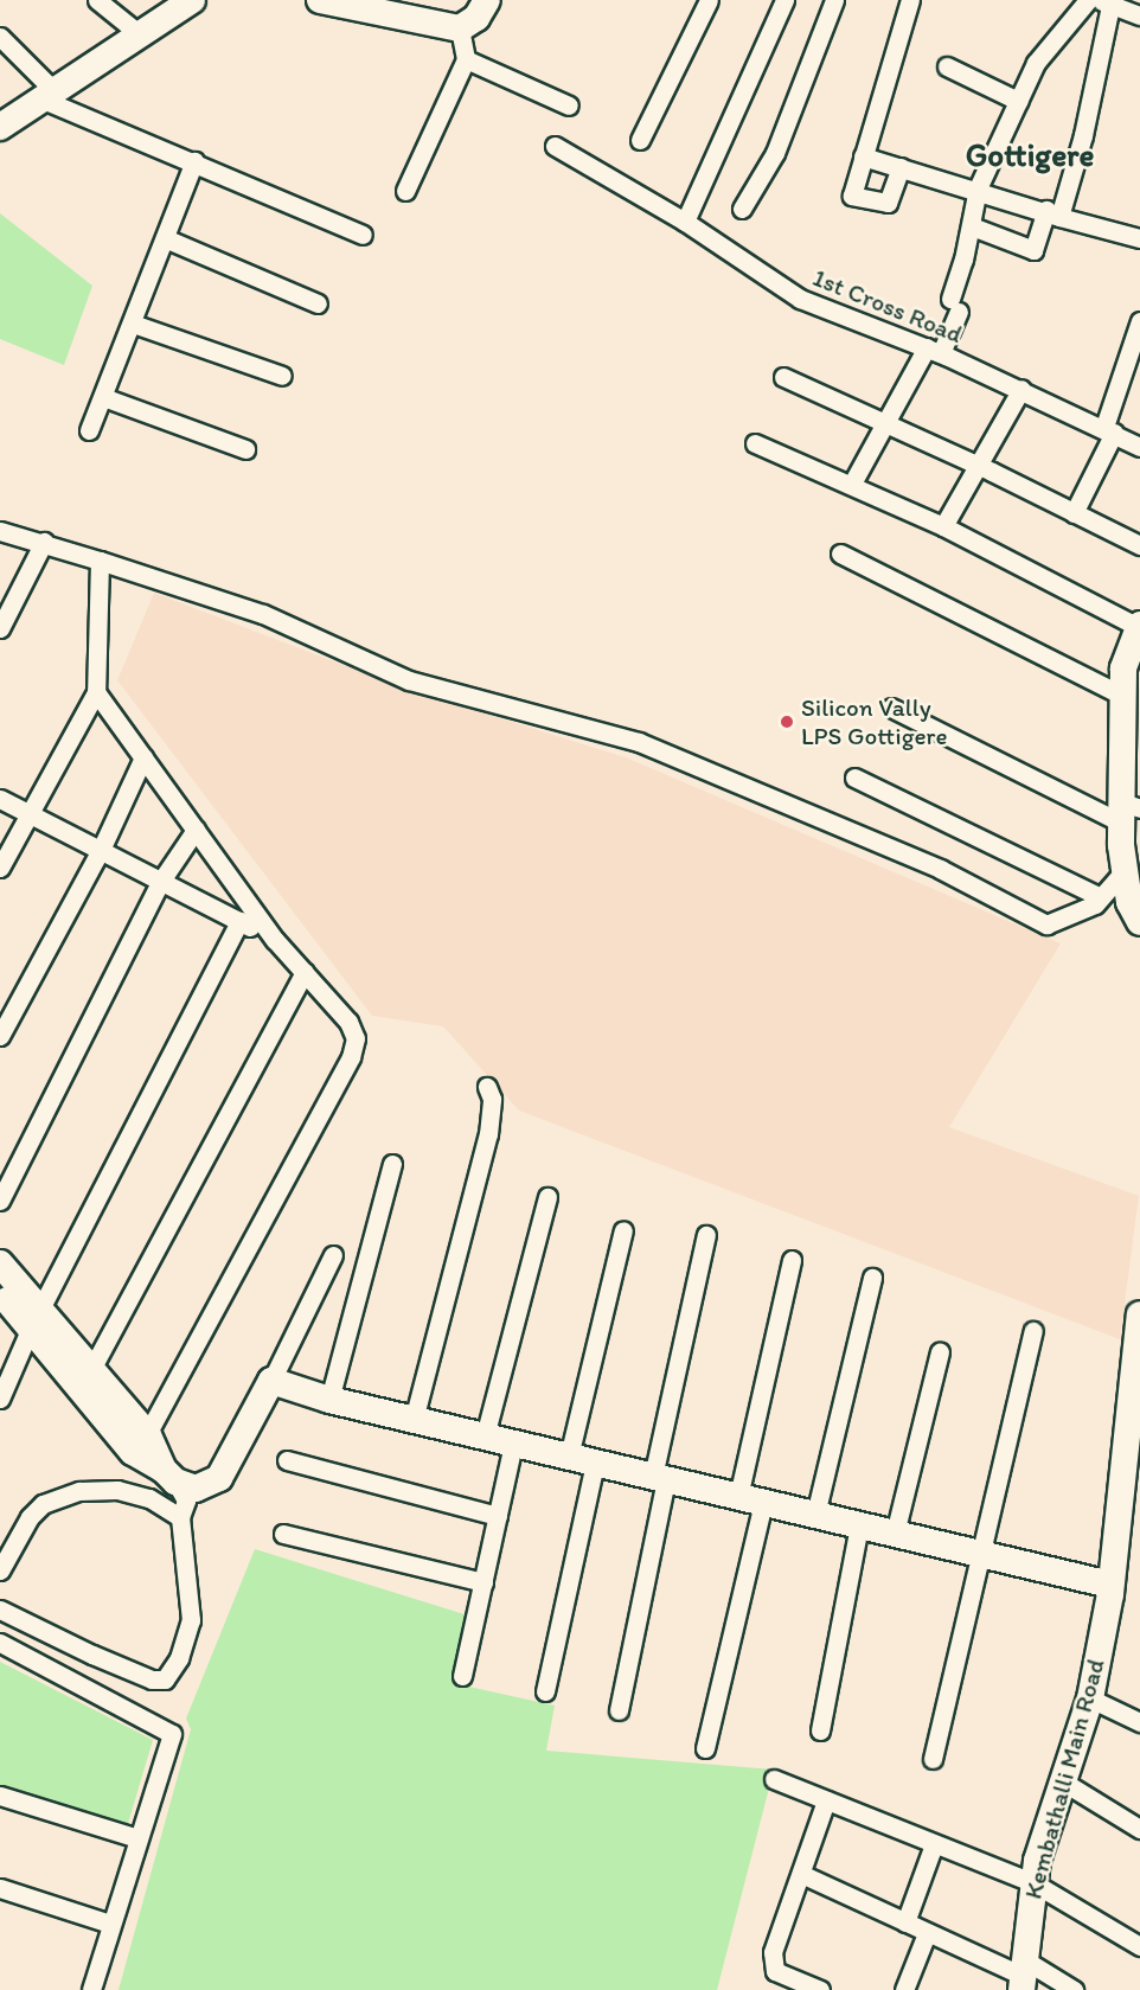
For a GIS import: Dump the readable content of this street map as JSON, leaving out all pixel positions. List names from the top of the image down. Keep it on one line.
{"streets":{"street":["1st Cross Road","Kembathalli Main Road"]},"districts":["Gottigere"],"places":["Silicon Vally LPS Gottigere"]}
